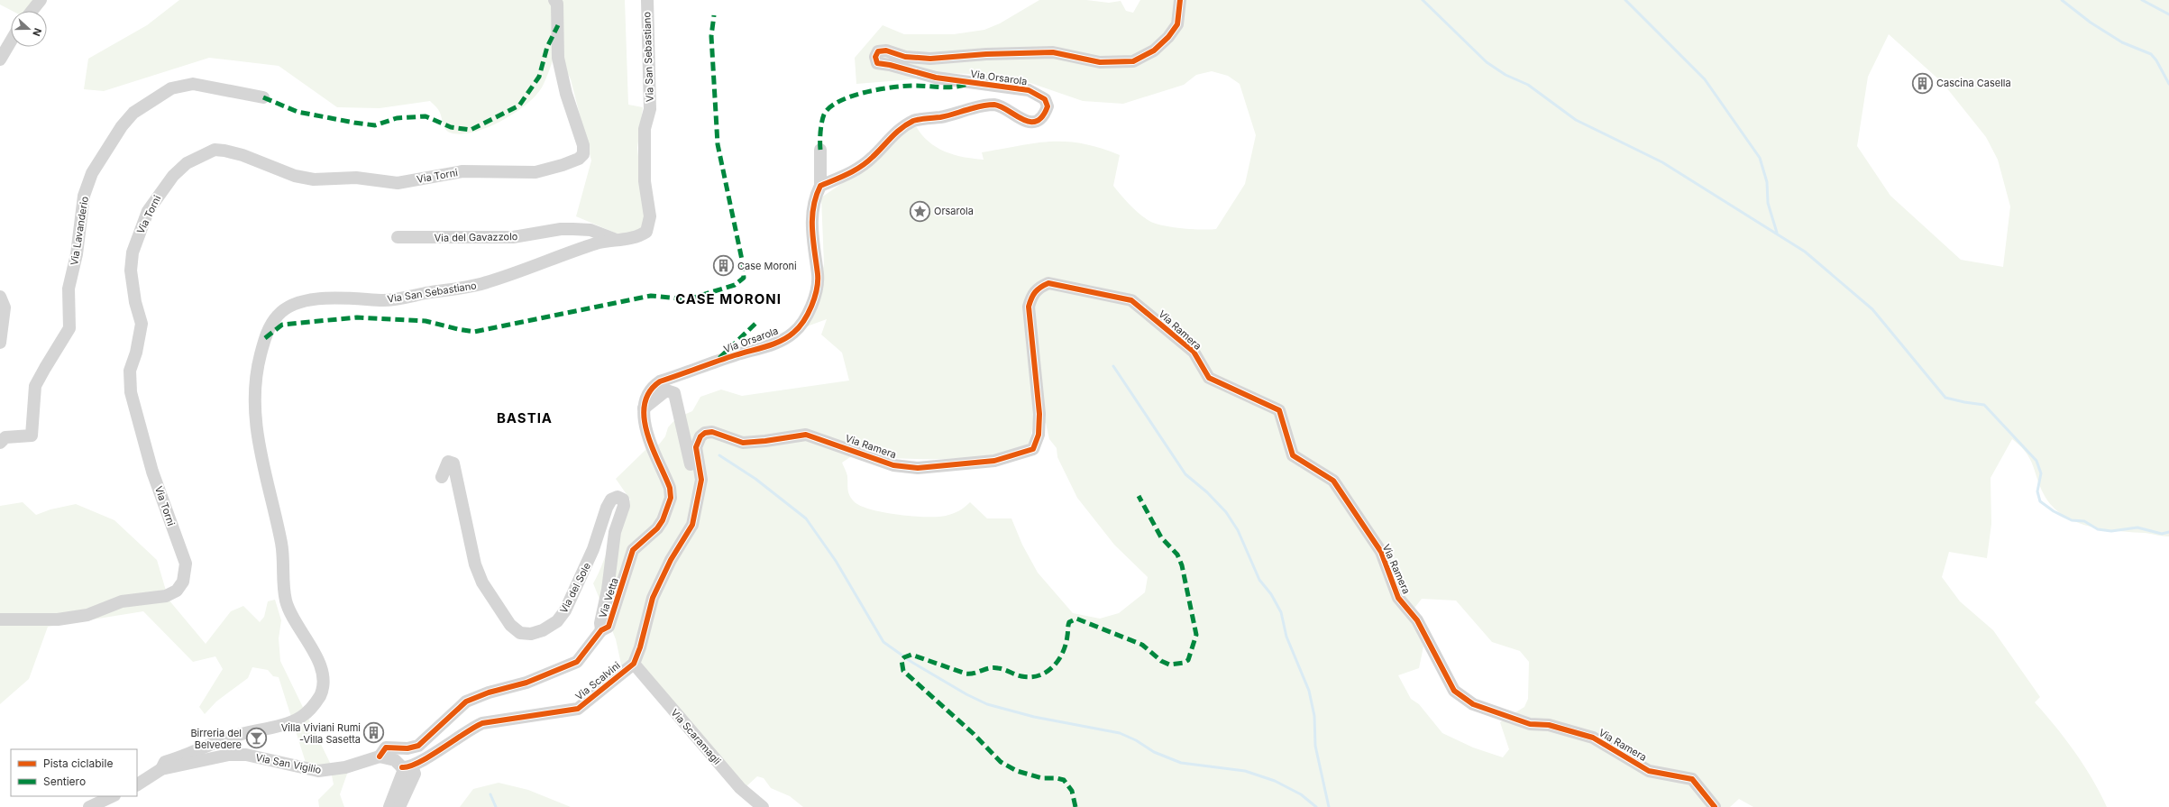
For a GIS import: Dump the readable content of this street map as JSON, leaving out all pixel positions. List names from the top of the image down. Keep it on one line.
{"streets":{"street":["Via San Sebastiano","Via Orsarola","Via Torni","Via Lavanderio","Via del Gavazzolo","Via Ramera","Via del Sole","Via Vetta","Via Scalvini","Via Scaramagli","Via San Vigilio"]},"crossings":[["Via San Sebastiano","Via del Gavazzolo"],["Via San Sebastiano","Via San Vigilio"],["Via Orsarola","Via Vetta"],["Via Ramera","Via Scalvini"],["Via del Sole","Via Vetta"],["Via Vetta","Via Scalvini"],["Via Vetta","Via San Vigilio"],["Via Scalvini","Via Scaramagli"]],"districts":["CASE MORONI","BASTIA"],"places":{"building":["Cascina Casella","Case Moroni","Villa Viviani Rumi -Villa Sasetta"],"place":["Orsarola"],"bar":["Birreria del Belvedere"]},"legend":["Pista ciclabile","Sentiero"],"north":"right"}
